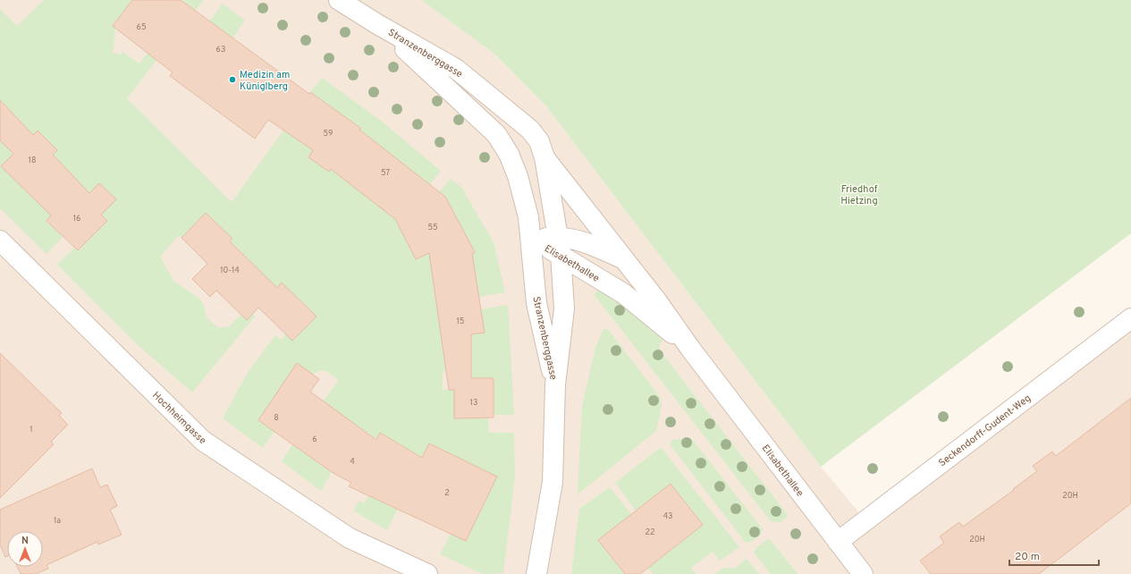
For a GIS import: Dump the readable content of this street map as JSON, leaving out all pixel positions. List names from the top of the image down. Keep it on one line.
{"streets":{"street":["Stranzenberggasse","Elisabethallee","Hochheimgasse","Seckendorff-Gudent-Weg"]},"crossings":[["Stranzenberggasse","Elisabethallee"],["Elisabethallee","Seckendorff-Gudent-Weg"]],"parks":["Friedhof Hietzing"],"places":["Medizin am Küniglberg"],"house_numbers":["65","63","59","18","57","16","55","10-14","15","13","8","1","6","4","2","20H","43","1a","22","20H"],"scale_bar":"20 m","north":"top"}
